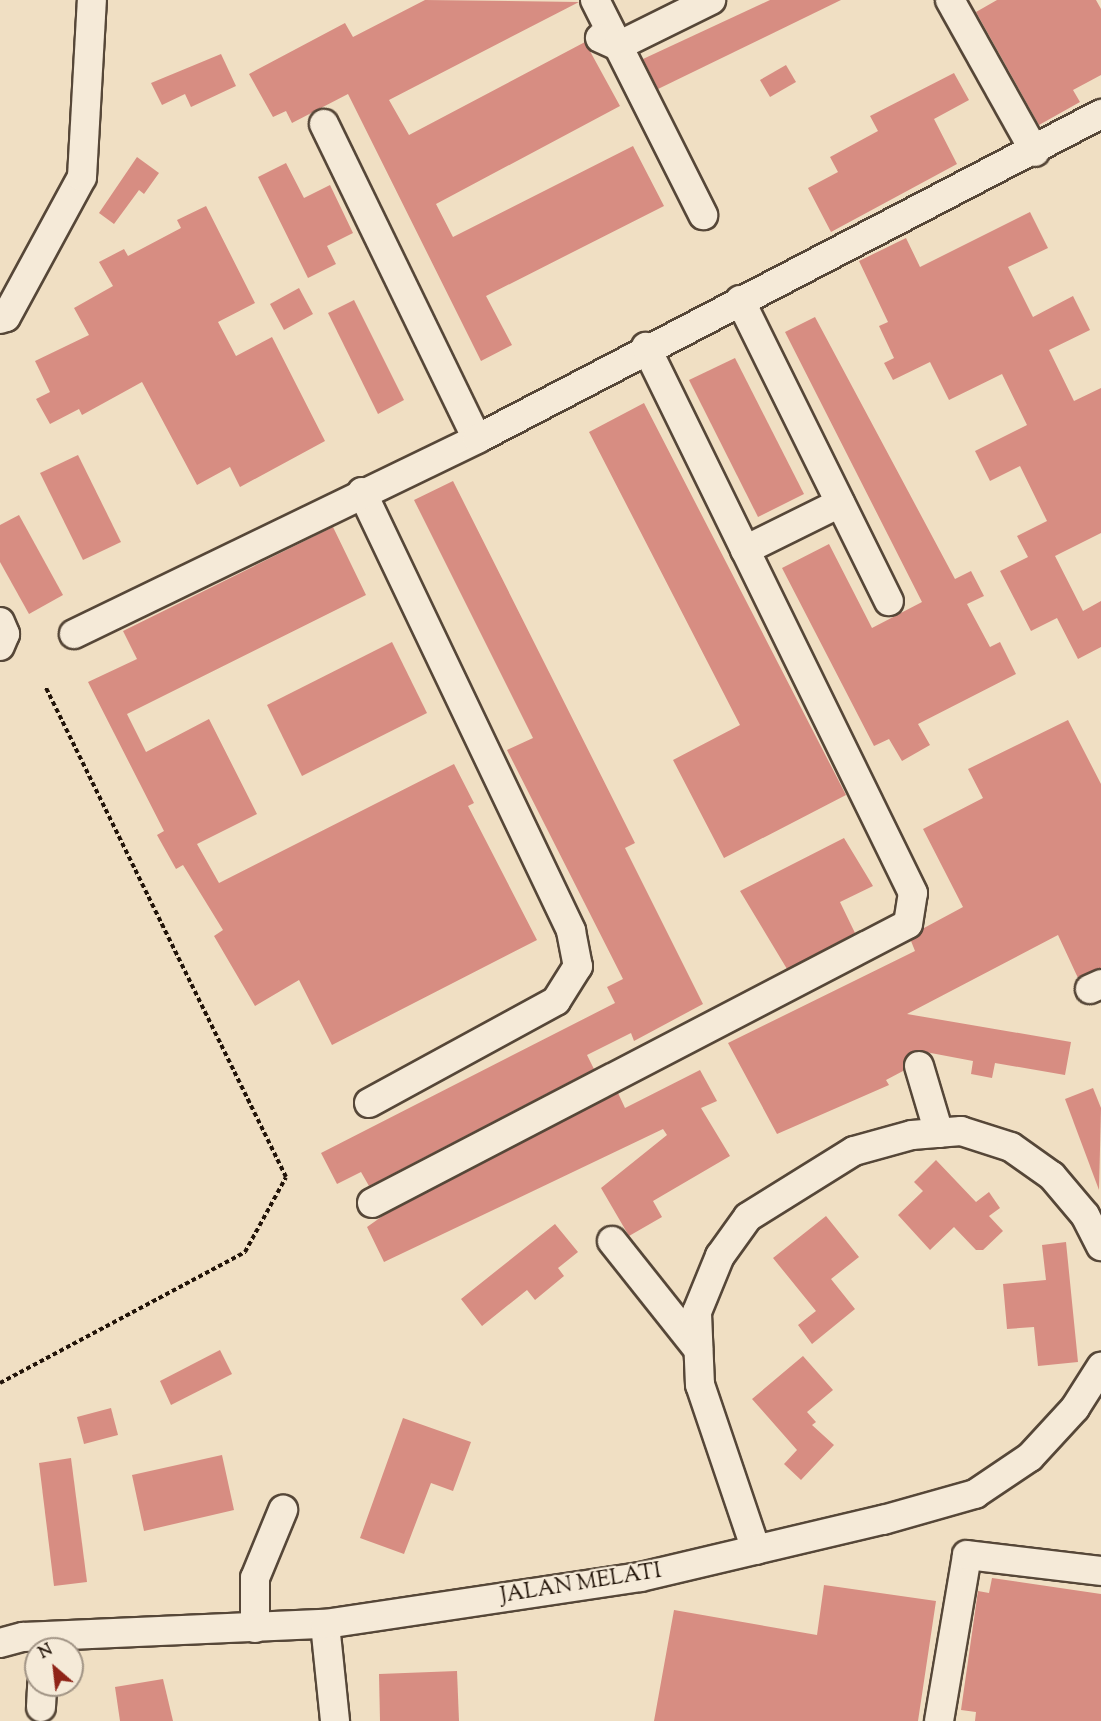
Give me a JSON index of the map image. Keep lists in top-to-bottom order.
{
  "streets": {
    "lane": ["JALAN MELATI"]
  },
  "north": "top left"
}
